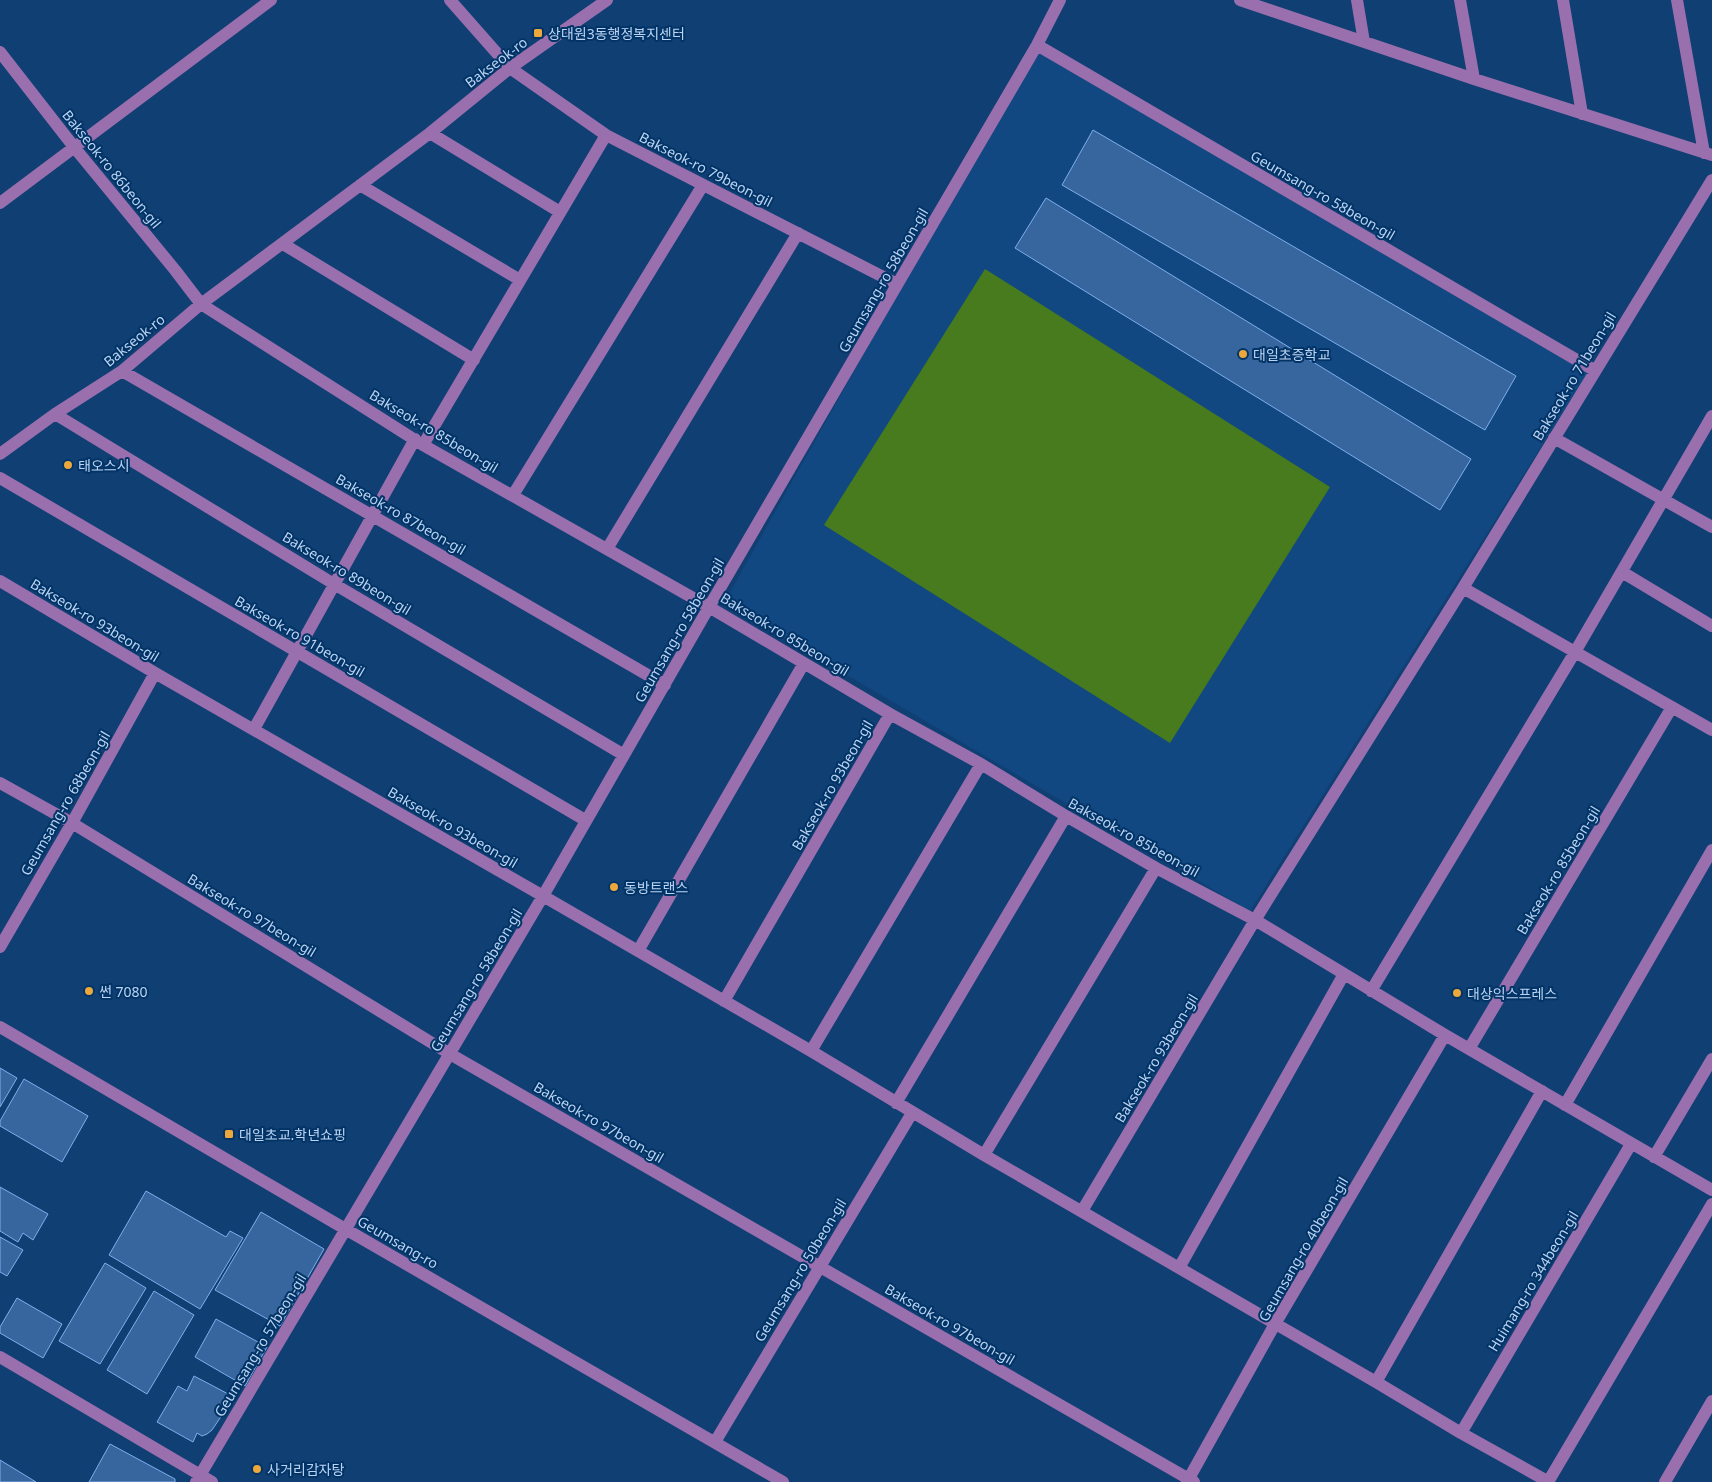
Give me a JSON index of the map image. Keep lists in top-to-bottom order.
{
  "streets": {
    "street": [
      "Bakseok-ro",
      "Bakseok-ro 86beon-gil",
      "Bakseok-ro 79beon-gil",
      "Geumsang-ro 58beon-gil",
      "Bakseok-ro 71beon-gil",
      "Bakseok-ro 85beon-gil",
      "Bakseok-ro 87beon-gil",
      "Bakseok-ro 89beon-gil",
      "Bakseok-ro 93beon-gil",
      "Bakseok-ro 91beon-gil",
      "Geumsang-ro 68beon-gil",
      "Bakseok-ro 97beon-gil",
      "Geumsang-ro",
      "Geumsang-ro 40beon-gil",
      "Geumsang-ro 50beon-gil",
      "Huimang-ro 344beon-gil",
      "Geumsang-ro 57beon-gil"
    ]
  },
  "crossings": [
    ["Bakseok-ro", "Bakseok-ro 86beon-gil"],
    ["Bakseok-ro", "Bakseok-ro 79beon-gil"],
    ["Bakseok-ro", "Bakseok-ro 85beon-gil"],
    ["Bakseok-ro", "Bakseok-ro 87beon-gil"],
    ["Bakseok-ro", "Bakseok-ro 89beon-gil"],
    ["Bakseok-ro 86beon-gil", "Bakseok-ro 85beon-gil"],
    ["Bakseok-ro 79beon-gil", "Geumsang-ro 58beon-gil"],
    ["Geumsang-ro 58beon-gil", "Bakseok-ro 71beon-gil"],
    ["Geumsang-ro 58beon-gil", "Bakseok-ro 85beon-gil"],
    ["Geumsang-ro 58beon-gil", "Bakseok-ro 87beon-gil"],
    ["Geumsang-ro 58beon-gil", "Bakseok-ro 89beon-gil"],
    ["Geumsang-ro 58beon-gil", "Bakseok-ro 93beon-gil"],
    ["Geumsang-ro 58beon-gil", "Bakseok-ro 91beon-gil"],
    ["Geumsang-ro 58beon-gil", "Bakseok-ro 97beon-gil"],
    ["Geumsang-ro 58beon-gil", "Geumsang-ro"],
    ["Geumsang-ro 58beon-gil", "Geumsang-ro 57beon-gil"],
    ["Bakseok-ro 85beon-gil", "Bakseok-ro 93beon-gil"],
    ["Bakseok-ro 85beon-gil", "Geumsang-ro 40beon-gil"],
    ["Bakseok-ro 85beon-gil", "Huimang-ro 344beon-gil"],
    ["Bakseok-ro 93beon-gil", "Geumsang-ro 68beon-gil"],
    ["Bakseok-ro 93beon-gil", "Geumsang-ro 40beon-gil"],
    ["Bakseok-ro 93beon-gil", "Geumsang-ro 50beon-gil"],
    ["Geumsang-ro 68beon-gil", "Bakseok-ro 97beon-gil"],
    ["Bakseok-ro 97beon-gil", "Geumsang-ro 40beon-gil"],
    ["Bakseok-ro 97beon-gil", "Geumsang-ro 50beon-gil"],
    ["Geumsang-ro", "Geumsang-ro 50beon-gil"],
    ["Geumsang-ro", "Geumsang-ro 57beon-gil"]
  ],
  "places": {
    "transit": ["상대원3동행정복지센터", "대일초교.학년쇼핑"],
    "other": [
      "대일초증학교",
      "태오스시",
      "동방트랜스",
      "썬 7080",
      "대상익스프레스",
      "사거리감자탕"
    ]
  }
}
